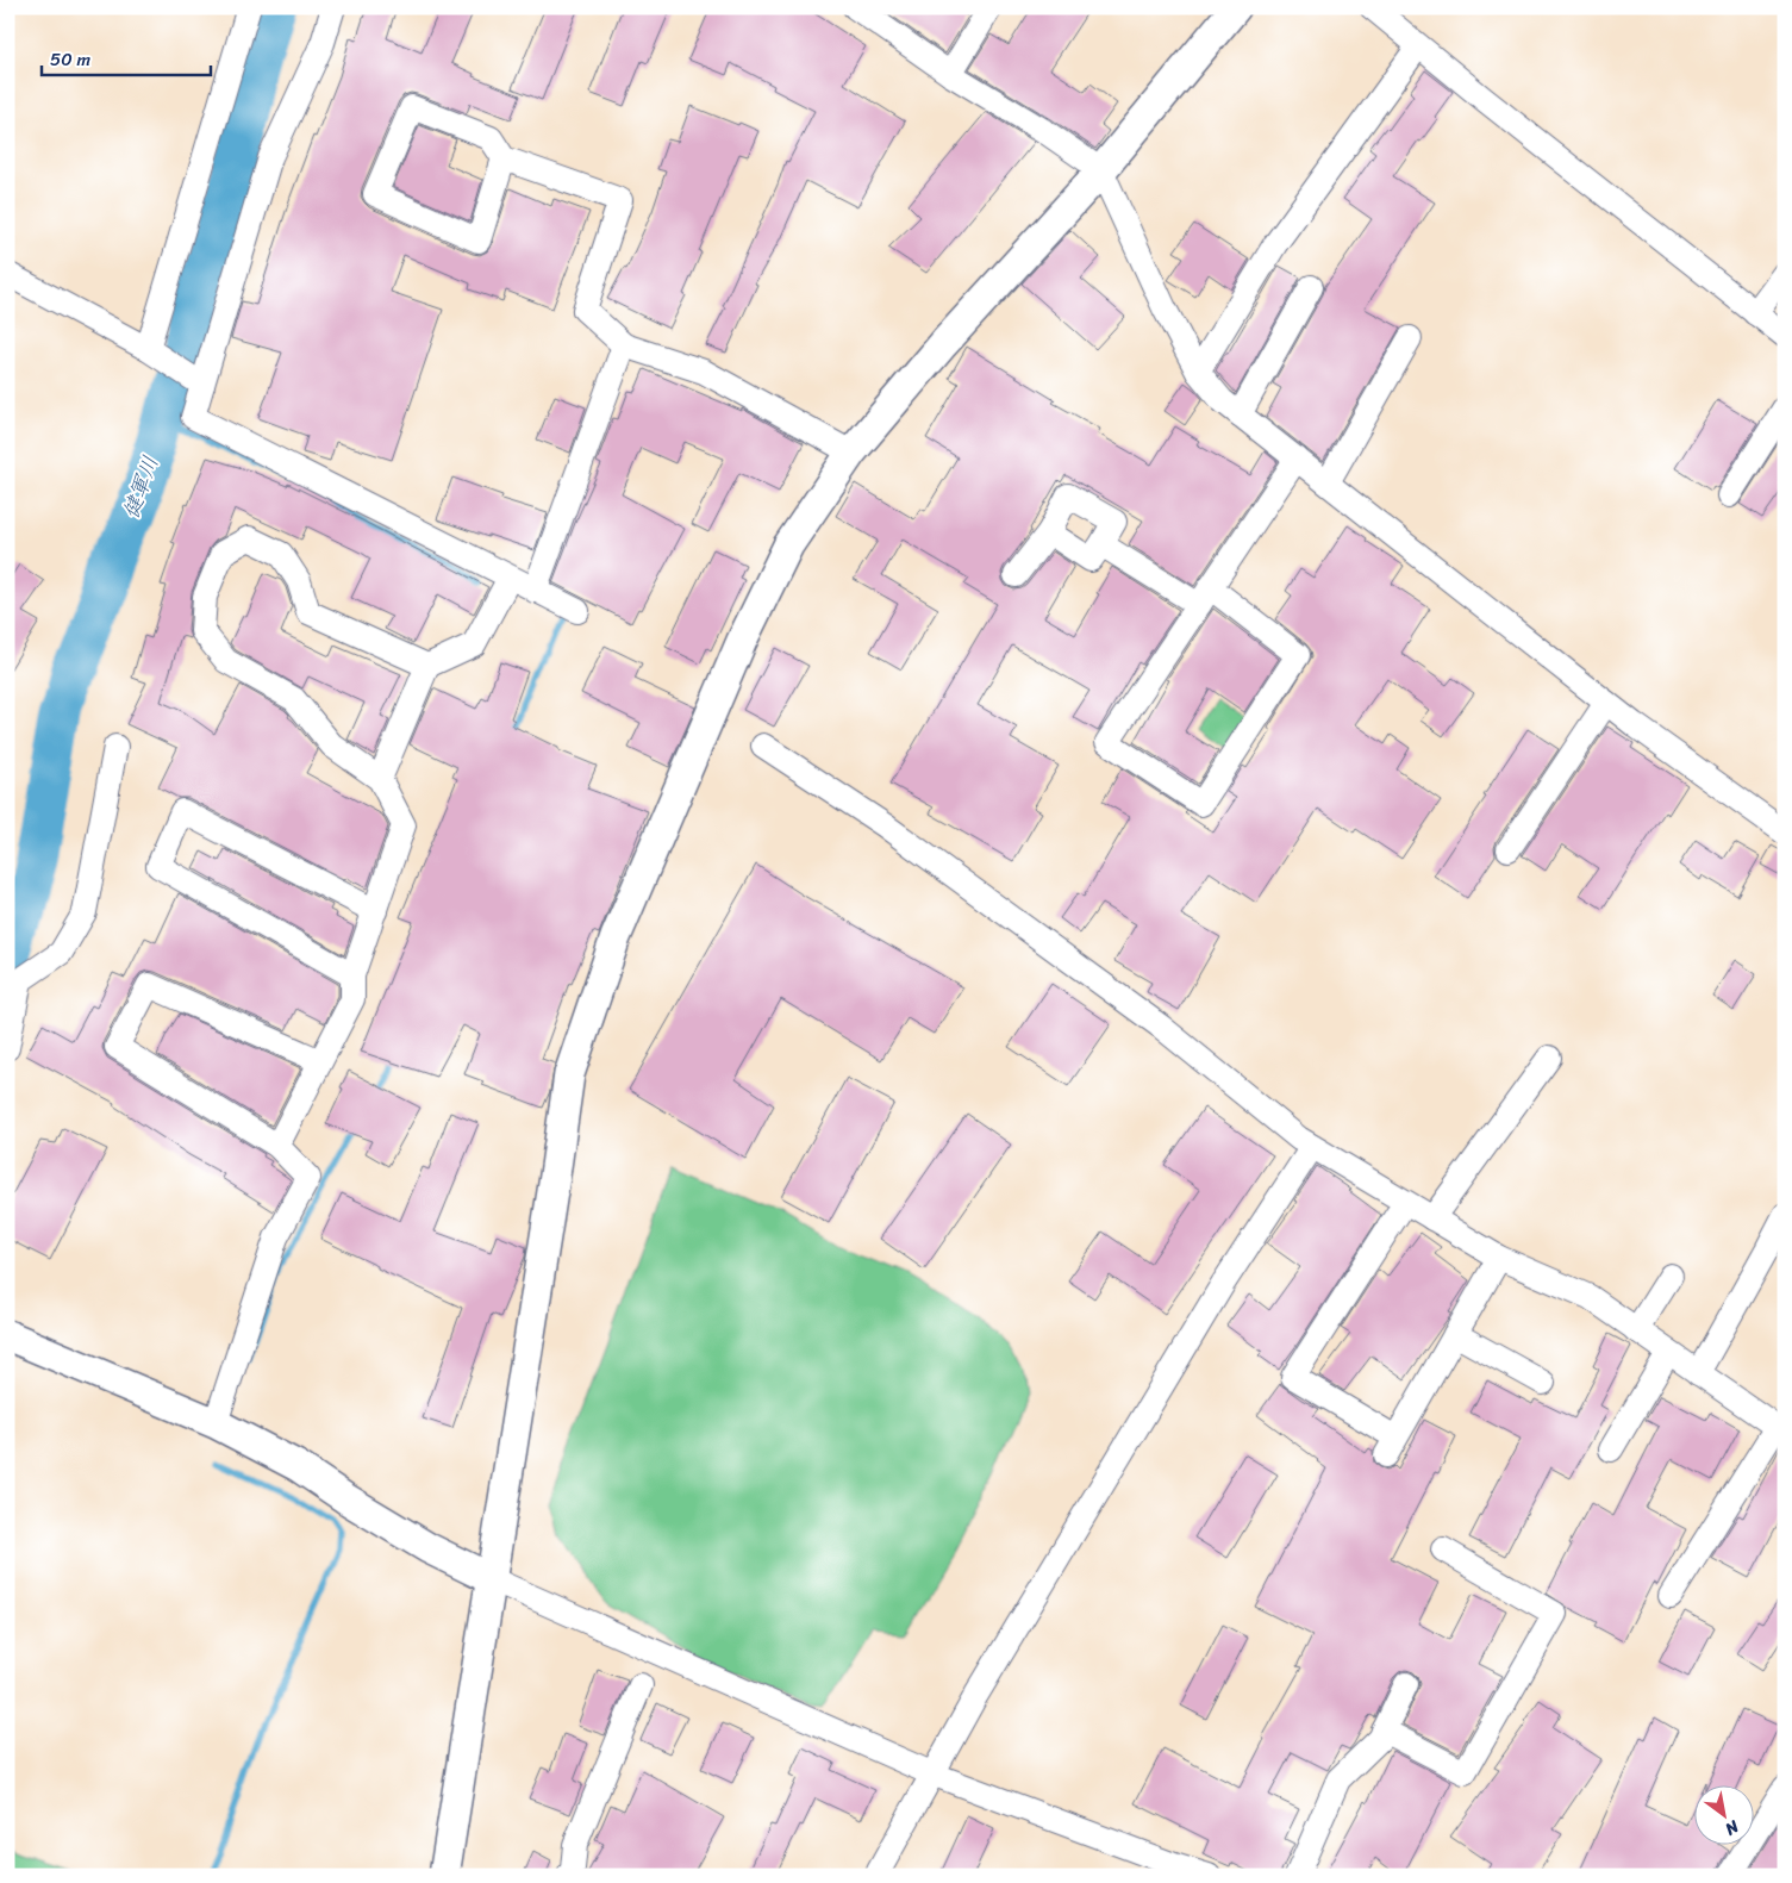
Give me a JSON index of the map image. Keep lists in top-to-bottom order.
{
  "water": ["健軍川"],
  "scale_bar": "50 m",
  "north": "bottom right"
}
